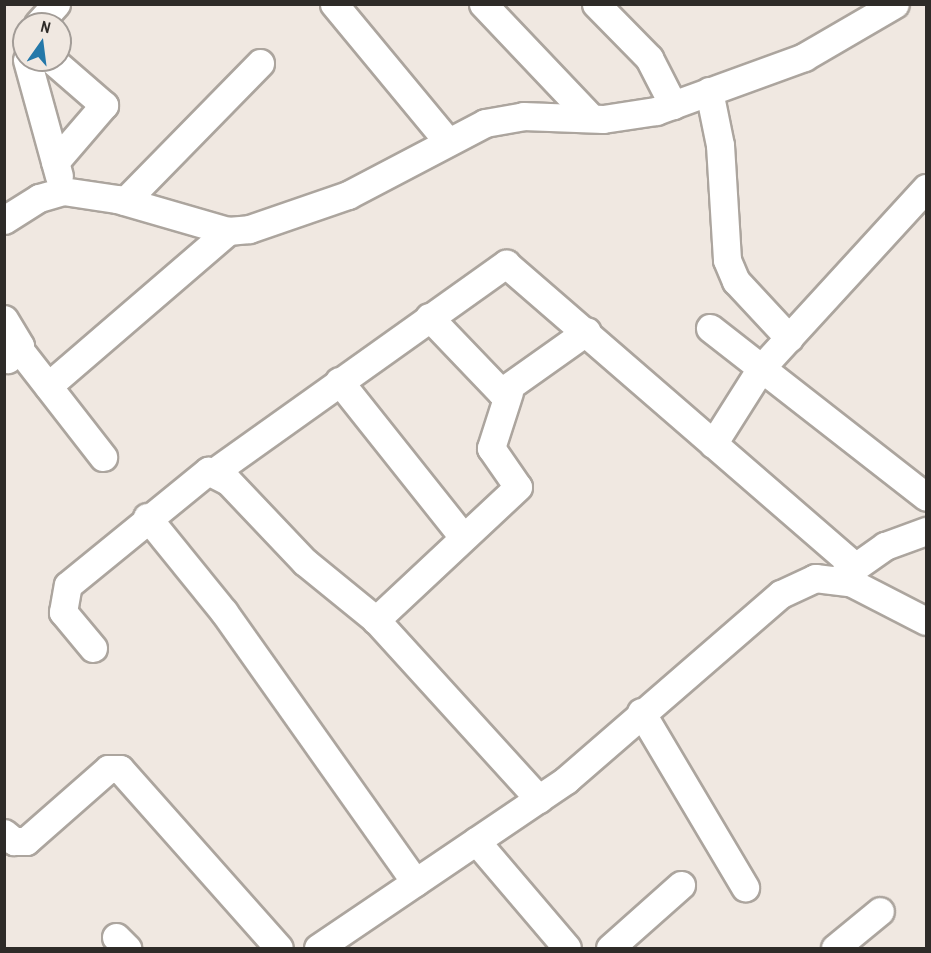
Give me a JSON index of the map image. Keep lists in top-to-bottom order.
{
  "north": "top"
}
